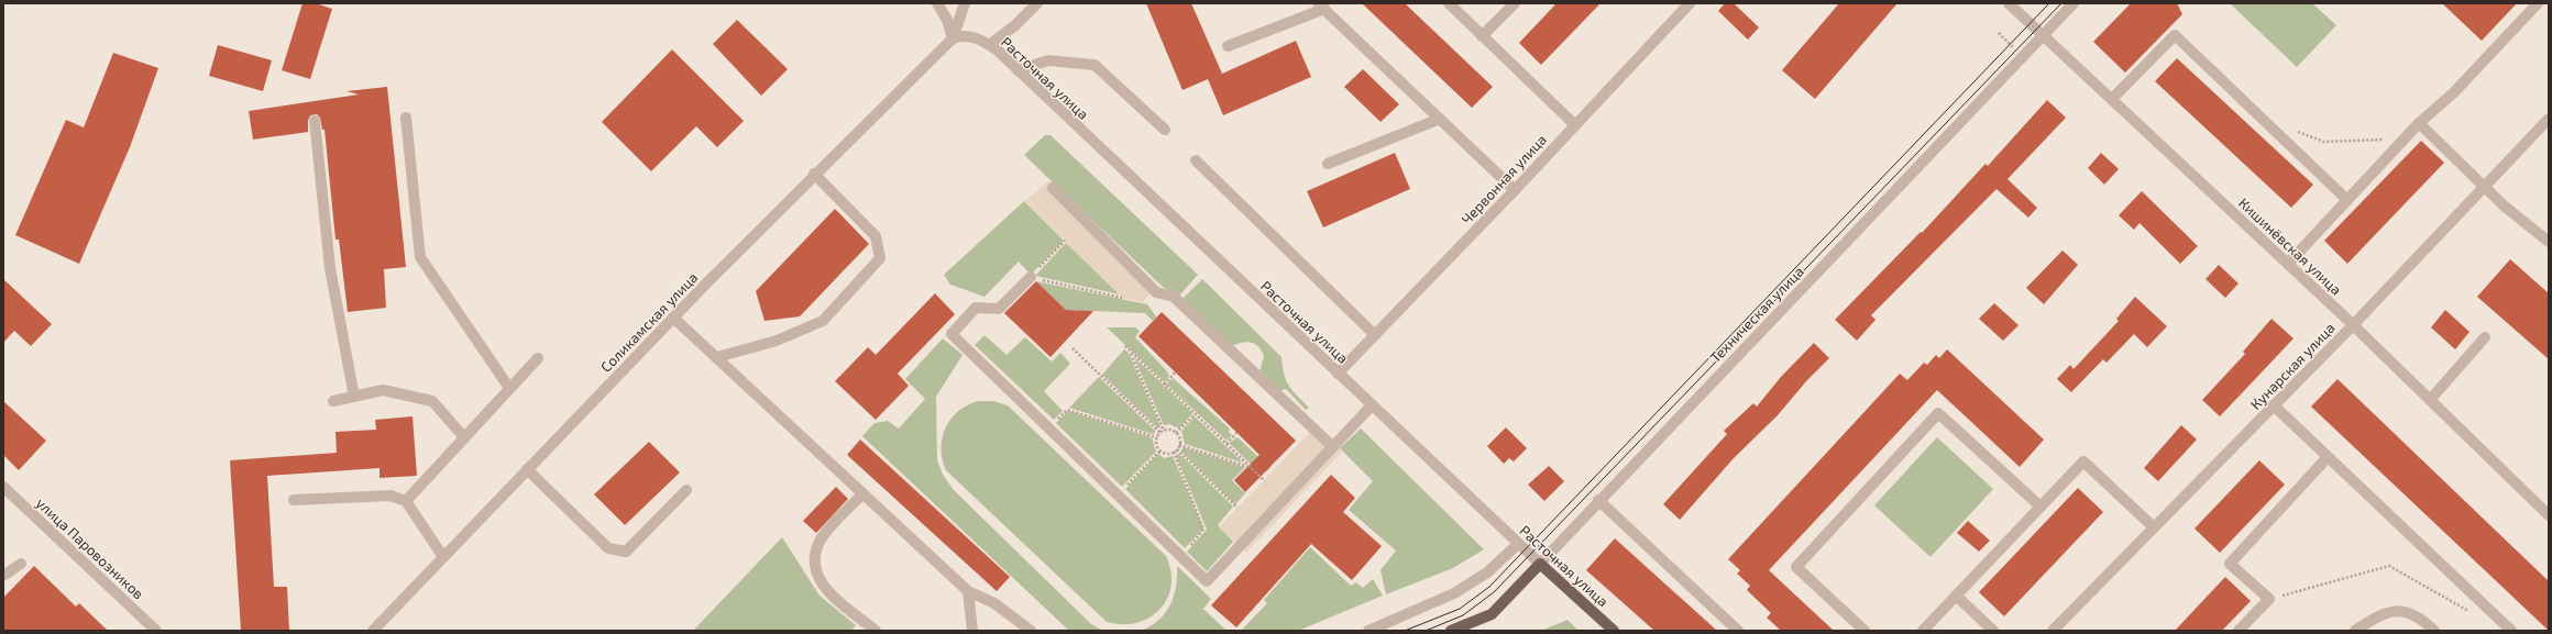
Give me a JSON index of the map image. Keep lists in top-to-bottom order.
{
  "streets": {
    "main road": ["Расточная улица", "Техническая улица"],
    "street": [
      "Червонная улица",
      "Кишинёвская улица",
      "Соликамская улица",
      "Кунарская улица",
      "улица Паровозников"
    ]
  },
  "crossings": [
    ["Расточная улица", "Червонная улица"],
    ["Расточная улица", "Техническая улица"],
    ["Расточная улица", "Соликамская улица"],
    ["Кишинёвская улица", "Техническая улица"],
    ["Кишинёвская улица", "Кунарская улица"]
  ]
}
